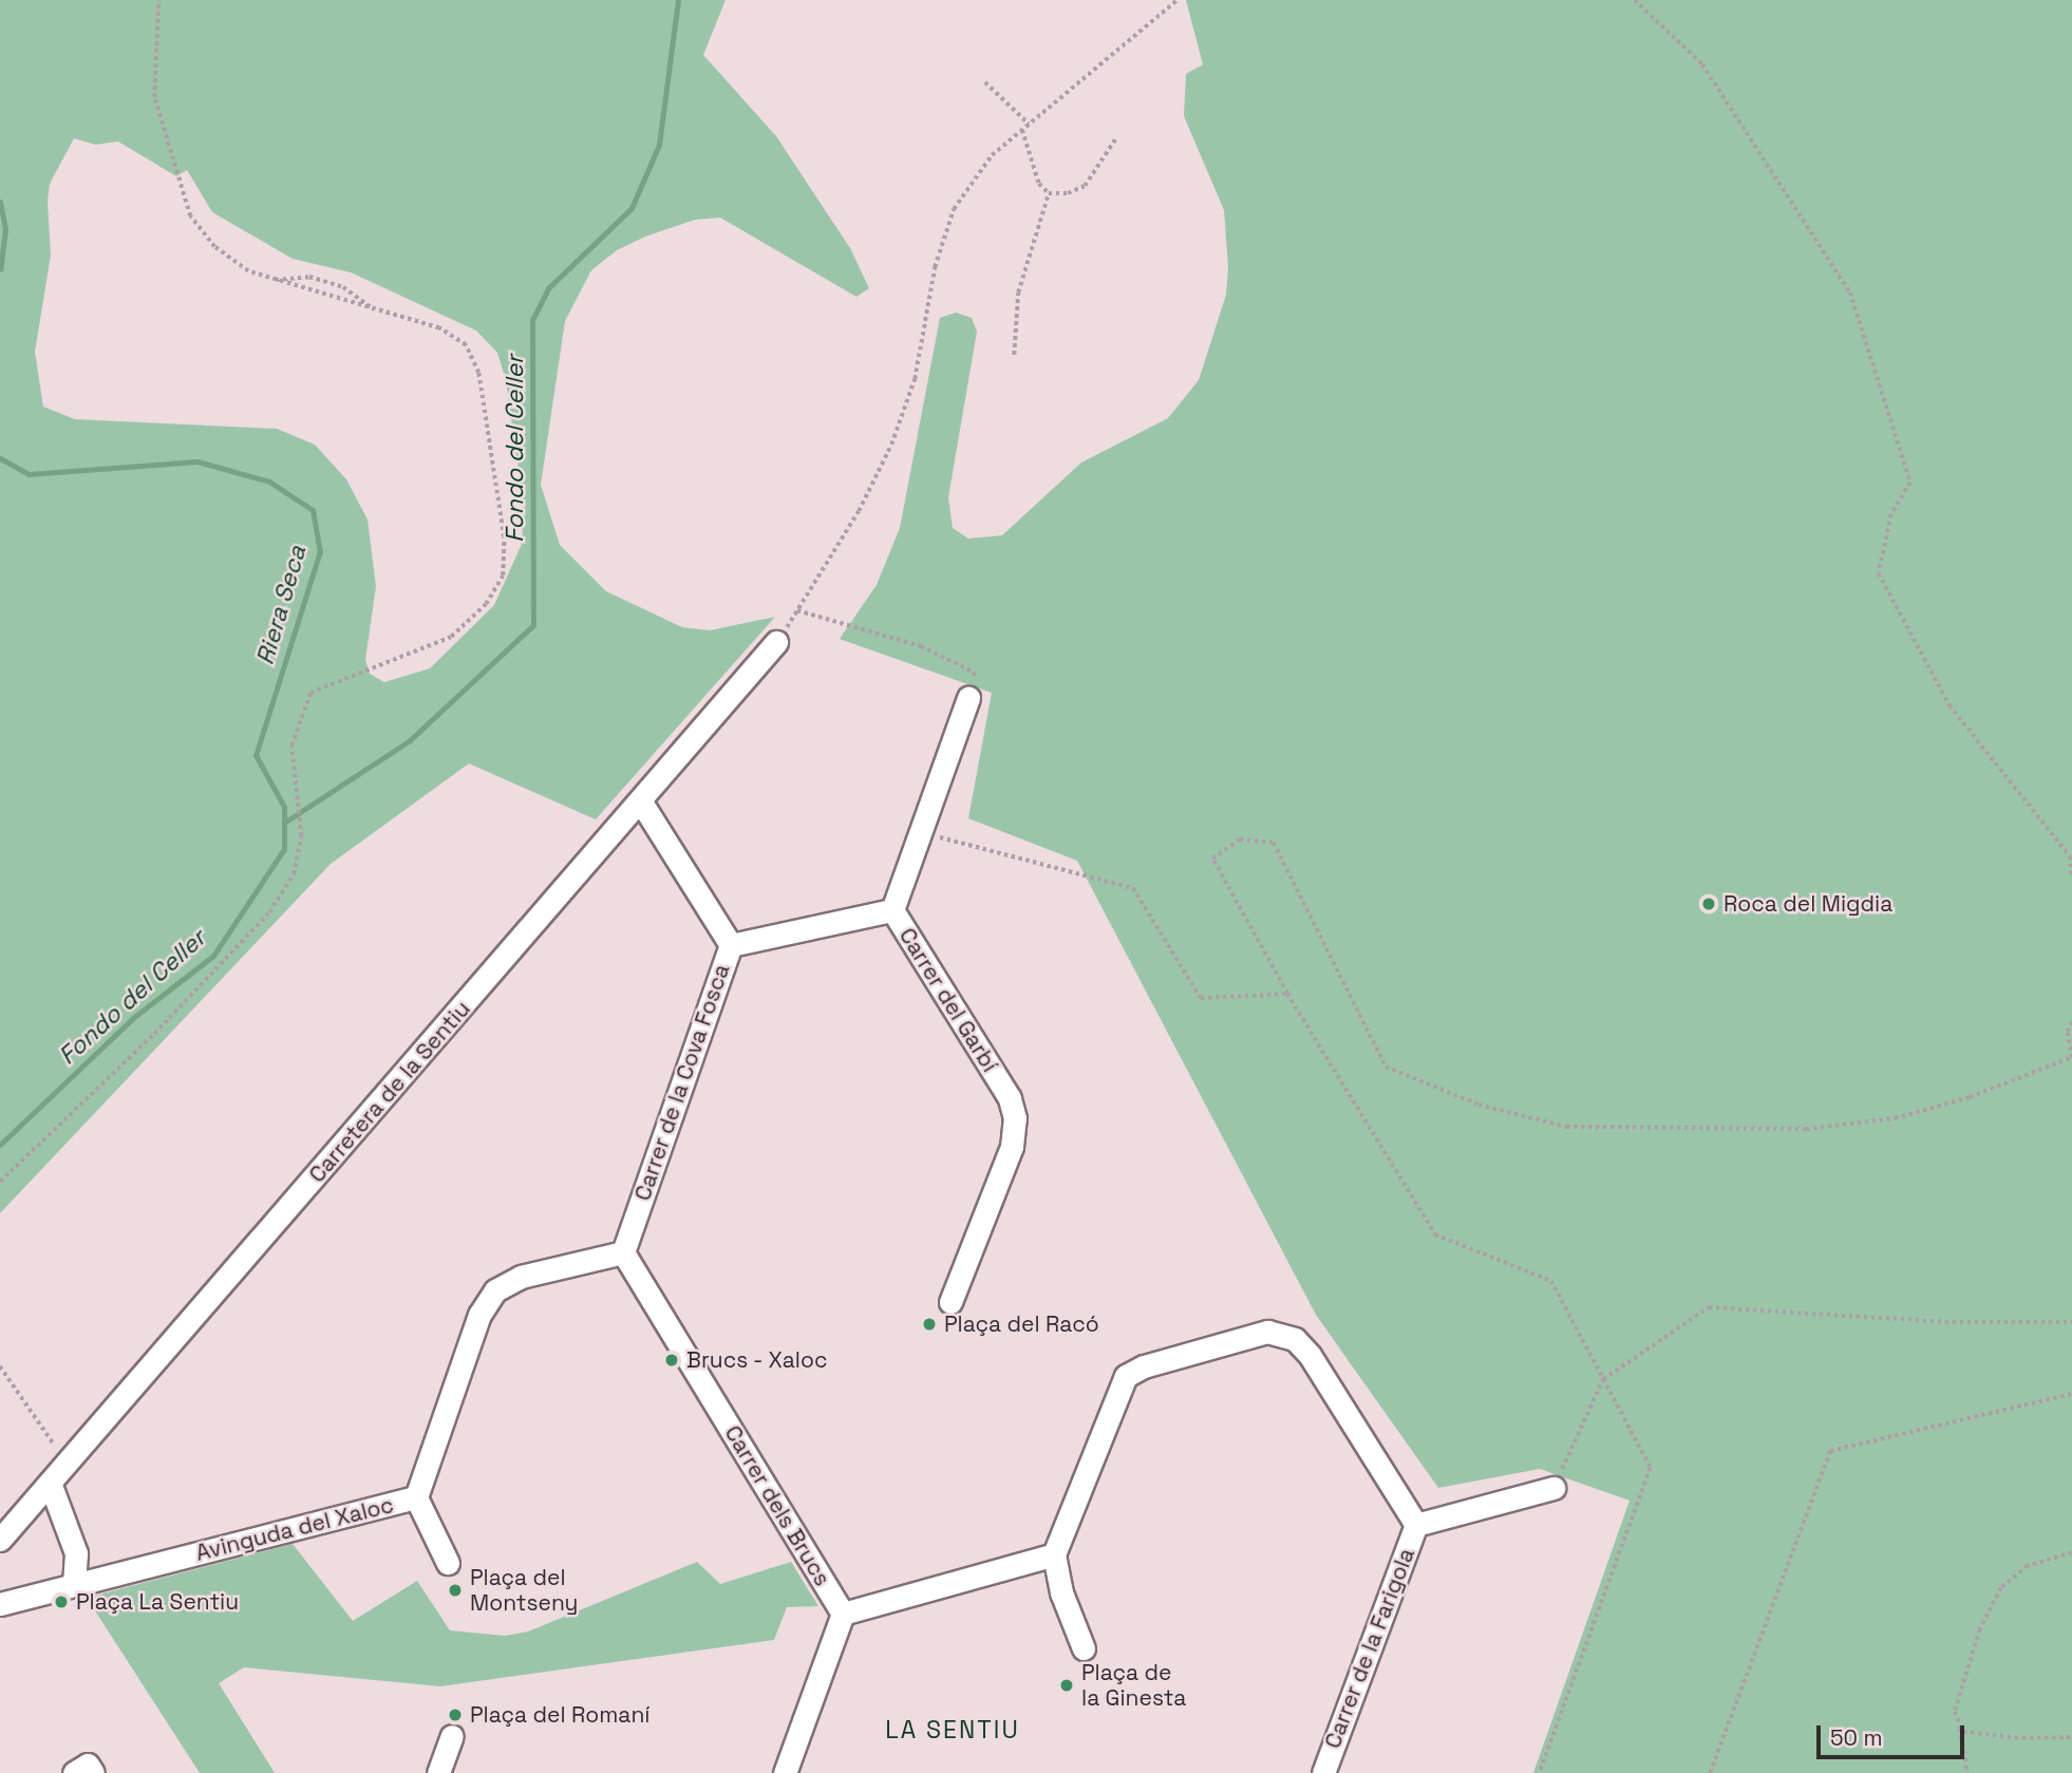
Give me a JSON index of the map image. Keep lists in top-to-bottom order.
{
  "streets": {
    "street": [
      "Carrer del Garbí",
      "Carrer de la Cova Fosca",
      "Carretera de la Sentiu",
      "Carrer dels Brucs",
      "Avinguda del Xaloc",
      "Carrer de la Farigola"
    ]
  },
  "crossings": [
    ["Carrer de la Cova Fosca", "Carretera de la Sentiu"],
    ["Carrer de la Cova Fosca", "Carrer dels Brucs"],
    ["Carrer de la Cova Fosca", "Avinguda del Xaloc"],
    ["Carrer dels Brucs", "Avinguda del Xaloc"]
  ],
  "districts": ["LA SENTIU"],
  "water": ["Fondo del Celler", "Riera Seca"],
  "places": [
    "Roca del Migdia",
    "Plaça del Racó",
    "Brucs - Xaloc",
    "Plaça del Montseny",
    "Plaça La Sentiu",
    "Plaça de la Ginesta",
    "Plaça del Romaní"
  ],
  "scale_bar": "50 m"
}
